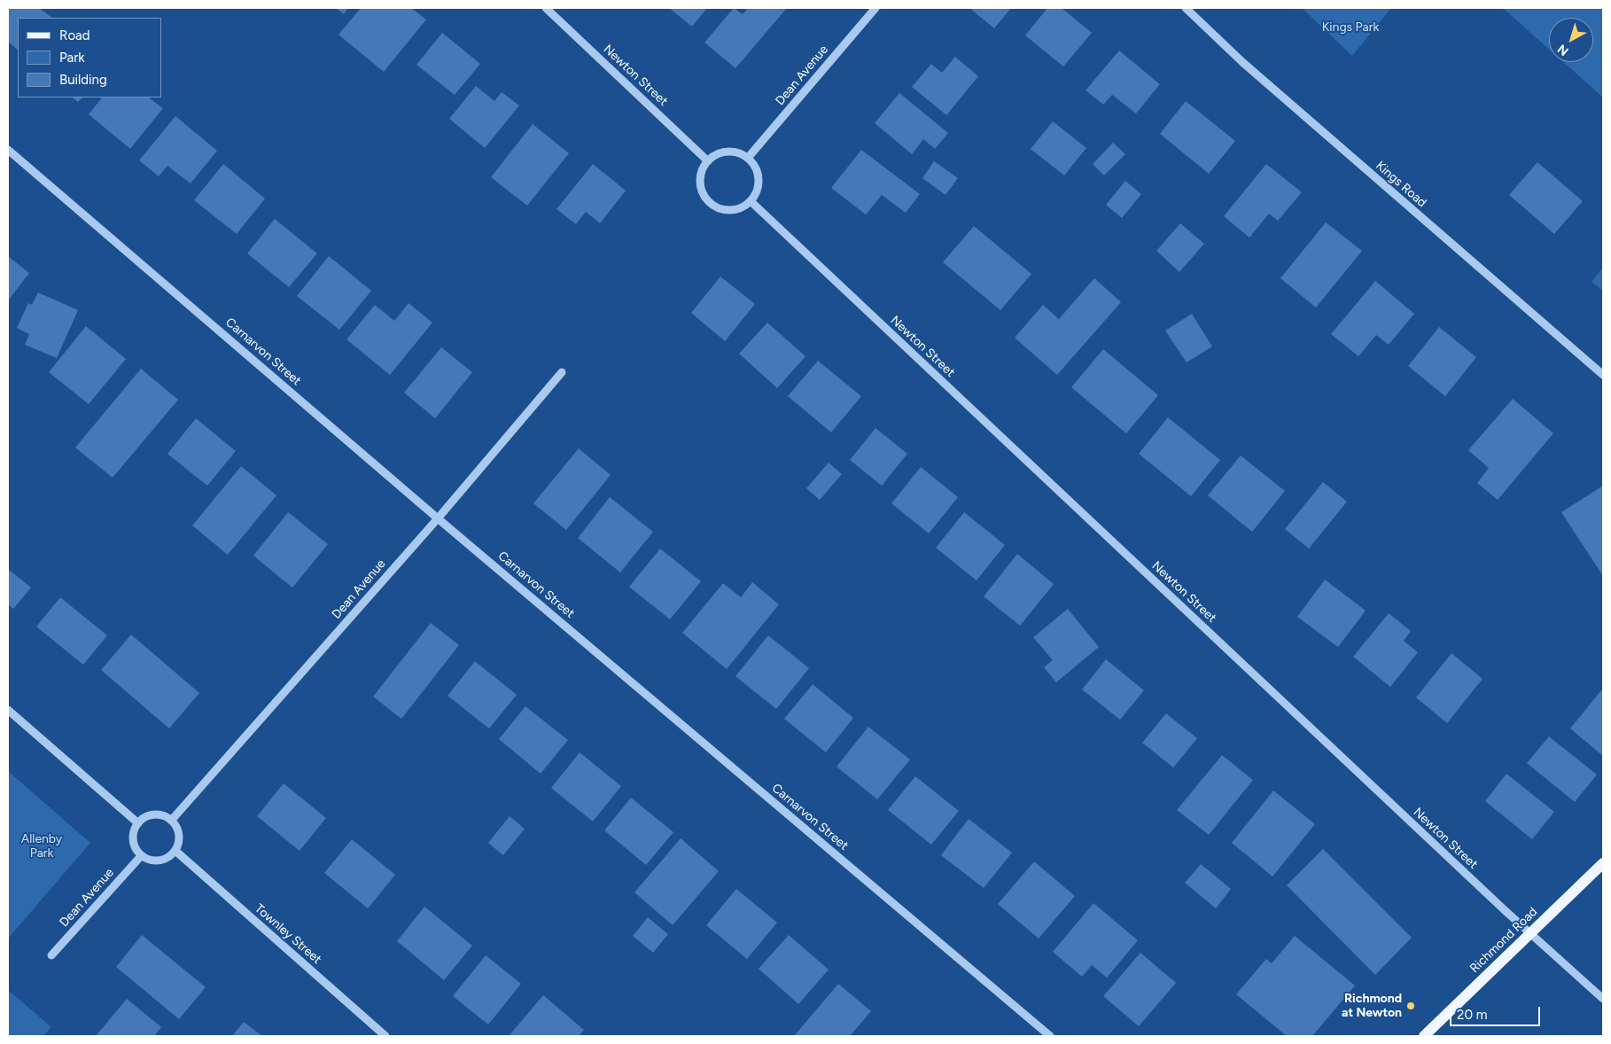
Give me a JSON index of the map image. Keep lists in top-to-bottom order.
{
  "streets": {
    "main road": ["Richmond Road"],
    "street": [
      "Newton Street",
      "Dean Avenue",
      "Kings Road",
      "Carnarvon Street",
      "Townley Street"
    ]
  },
  "crossings": [
    ["Newton Street", "Dean Avenue"],
    ["Newton Street", "Richmond Road"],
    ["Dean Avenue", "Carnarvon Street"],
    ["Dean Avenue", "Townley Street"]
  ],
  "parks": ["Kings Park", "Allenby Park"],
  "places": ["Richmond at Newton"],
  "legend": ["Road", "Park", "Building"],
  "scale_bar": "20 m",
  "north": "bottom left"
}
